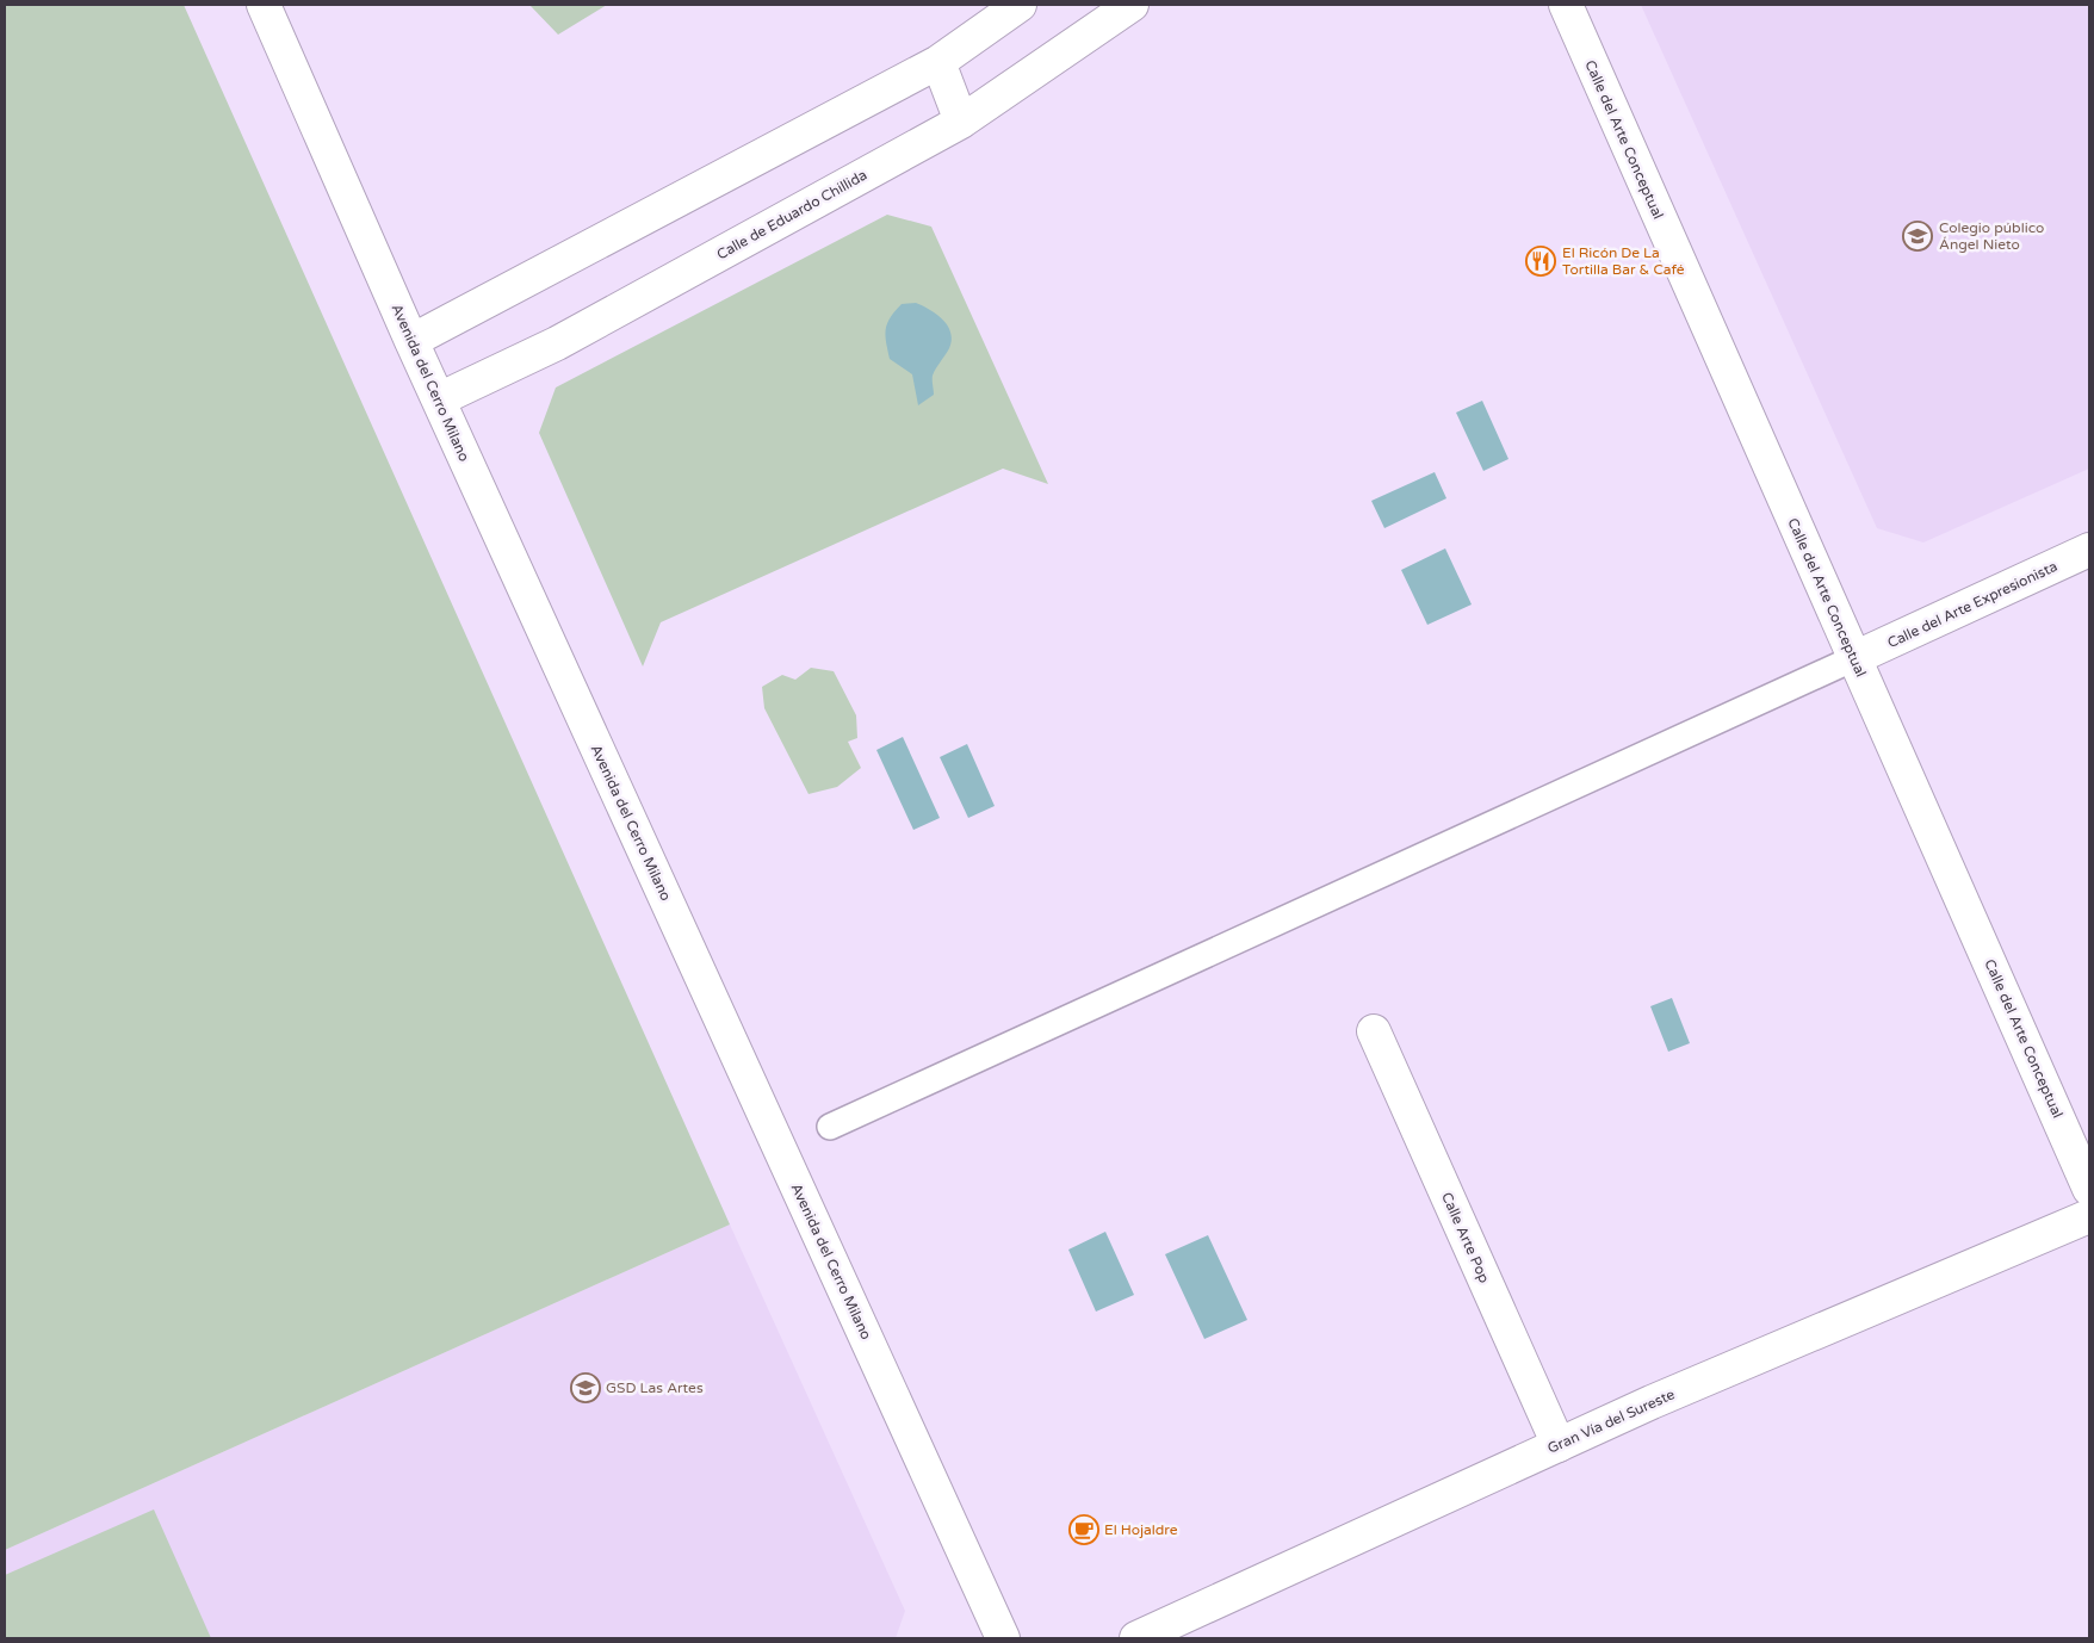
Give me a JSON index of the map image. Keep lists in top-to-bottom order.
{
  "streets": {
    "street": [
      "Calle del Arte Conceptual",
      "Calle de Eduardo Chillida",
      "Avenida del Cerro Milano",
      "Calle del Arte Expresionista",
      "Calle Arte Pop",
      "Gran Vía del Sureste"
    ]
  },
  "crossings": [
    ["Calle del Arte Conceptual", "Calle del Arte Expresionista"],
    ["Calle de Eduardo Chillida", "Avenida del Cerro Milano"],
    ["Calle Arte Pop", "Gran Vía del Sureste"]
  ],
  "places": {
    "school or university": ["Colegio público Ángel Nieto", "GSD Las Artes"],
    "restaurant": ["El Ricón De La Tortilla Bar & Café"],
    "cafe": ["El Hojaldre"]
  }
}
